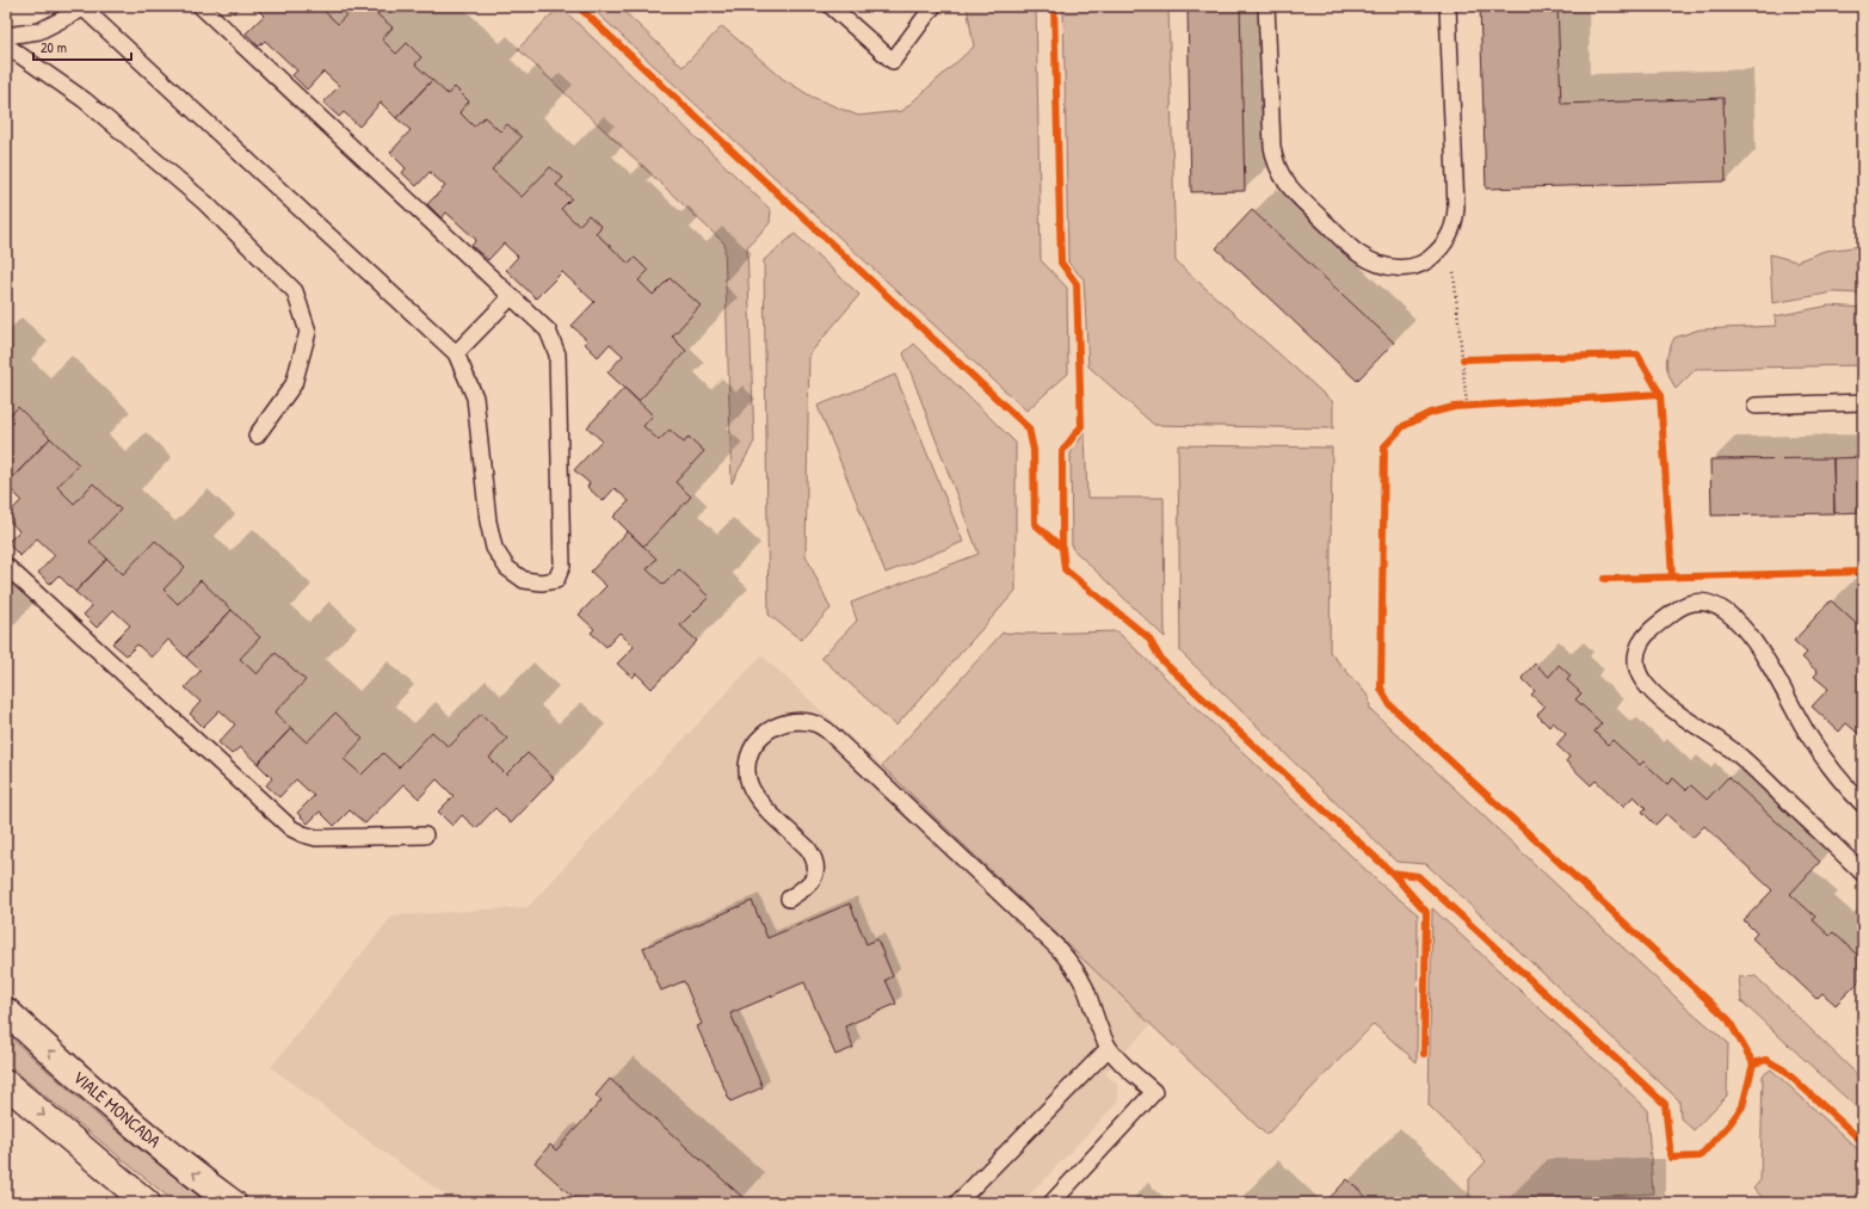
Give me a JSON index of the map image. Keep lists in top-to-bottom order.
{
  "streets": {
    "main road": ["VIALE MONCADA"]
  },
  "scale_bar": "20 m"
}
